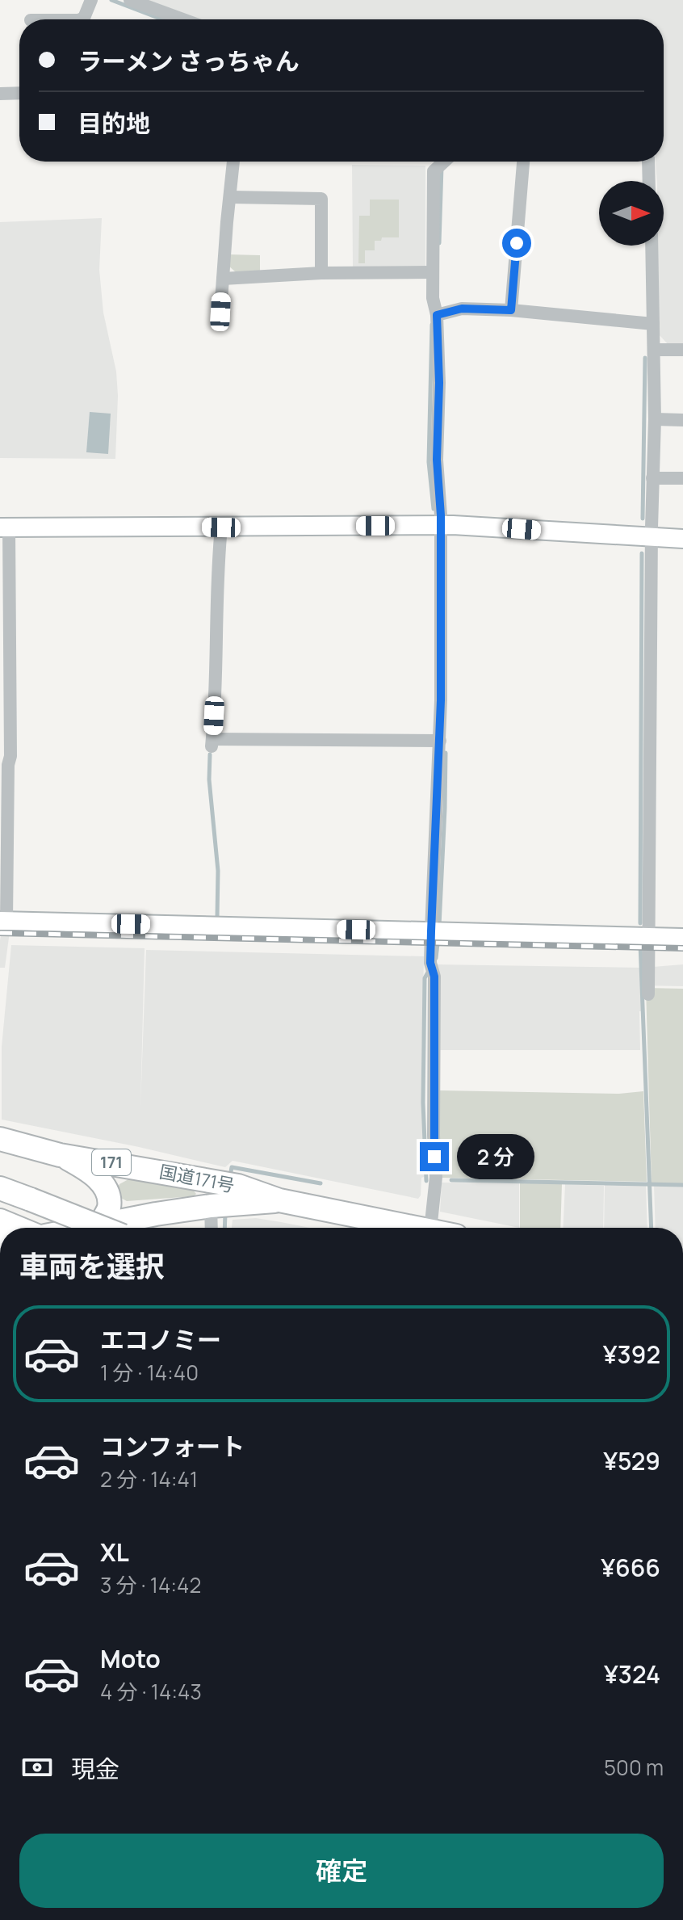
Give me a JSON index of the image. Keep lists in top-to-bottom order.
{
  "streets": {
    "highway": ["171", "国道171号"]
  },
  "north": "right",
  "page": {
    "banner": ["ラーメン さっちゃん", "目的地"],
    "bubble": "2 分",
    "heading": "車両を選択",
    "list": [
      {
        "name": "エコノミー",
        "note": "1 分 · 14:40",
        "value": "¥392"
      },
      {
        "name": "コンフォート",
        "note": "2 分 · 14:41",
        "value": "¥529"
      },
      {
        "name": "XL",
        "note": "3 分 · 14:42",
        "value": "¥666"
      },
      {
        "name": "Moto",
        "note": "4 分 · 14:43",
        "value": "¥324"
      }
    ],
    "pay": ["現金", "500 m"],
    "buttons": "確定"
  }
}
